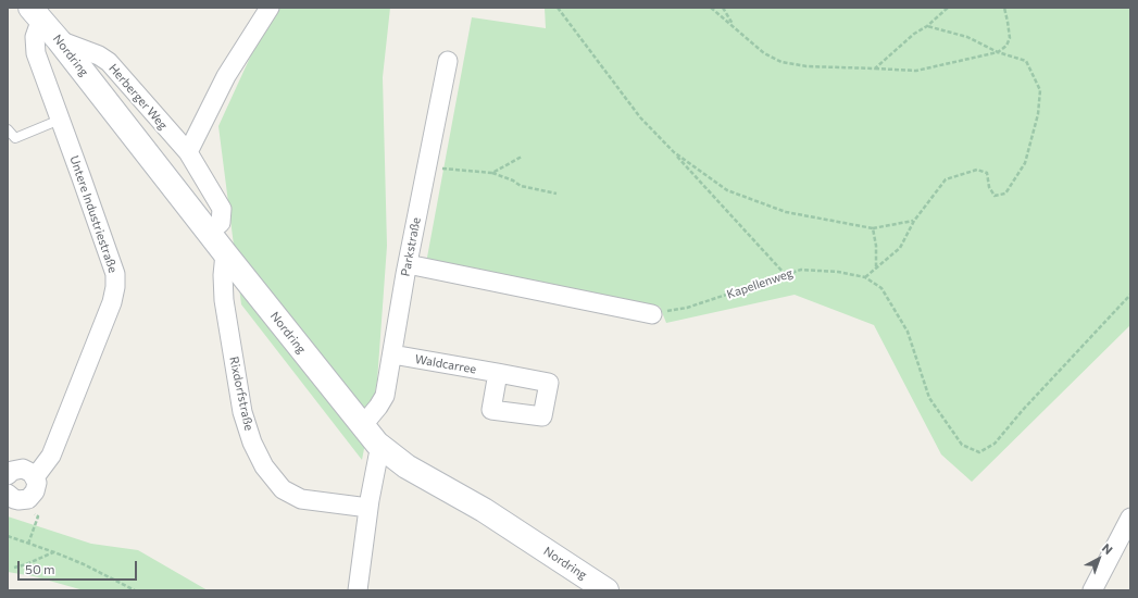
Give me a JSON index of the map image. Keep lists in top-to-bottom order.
{
  "streets": {
    "street": [
      "Nordring",
      "Herberger Weg",
      "Untere Industriestraße",
      "Parkstraße",
      "Waldcarree",
      "Rixdorfstraße"
    ],
    "path": ["Kapellenweg"]
  },
  "crossings": [
    ["Nordring", "Herberger Weg"],
    ["Nordring", "Untere Industriestraße"],
    ["Nordring", "Parkstraße"],
    ["Nordring", "Rixdorfstraße"],
    ["Parkstraße", "Waldcarree"]
  ],
  "scale_bar": "50 m",
  "north": "top right"
}
